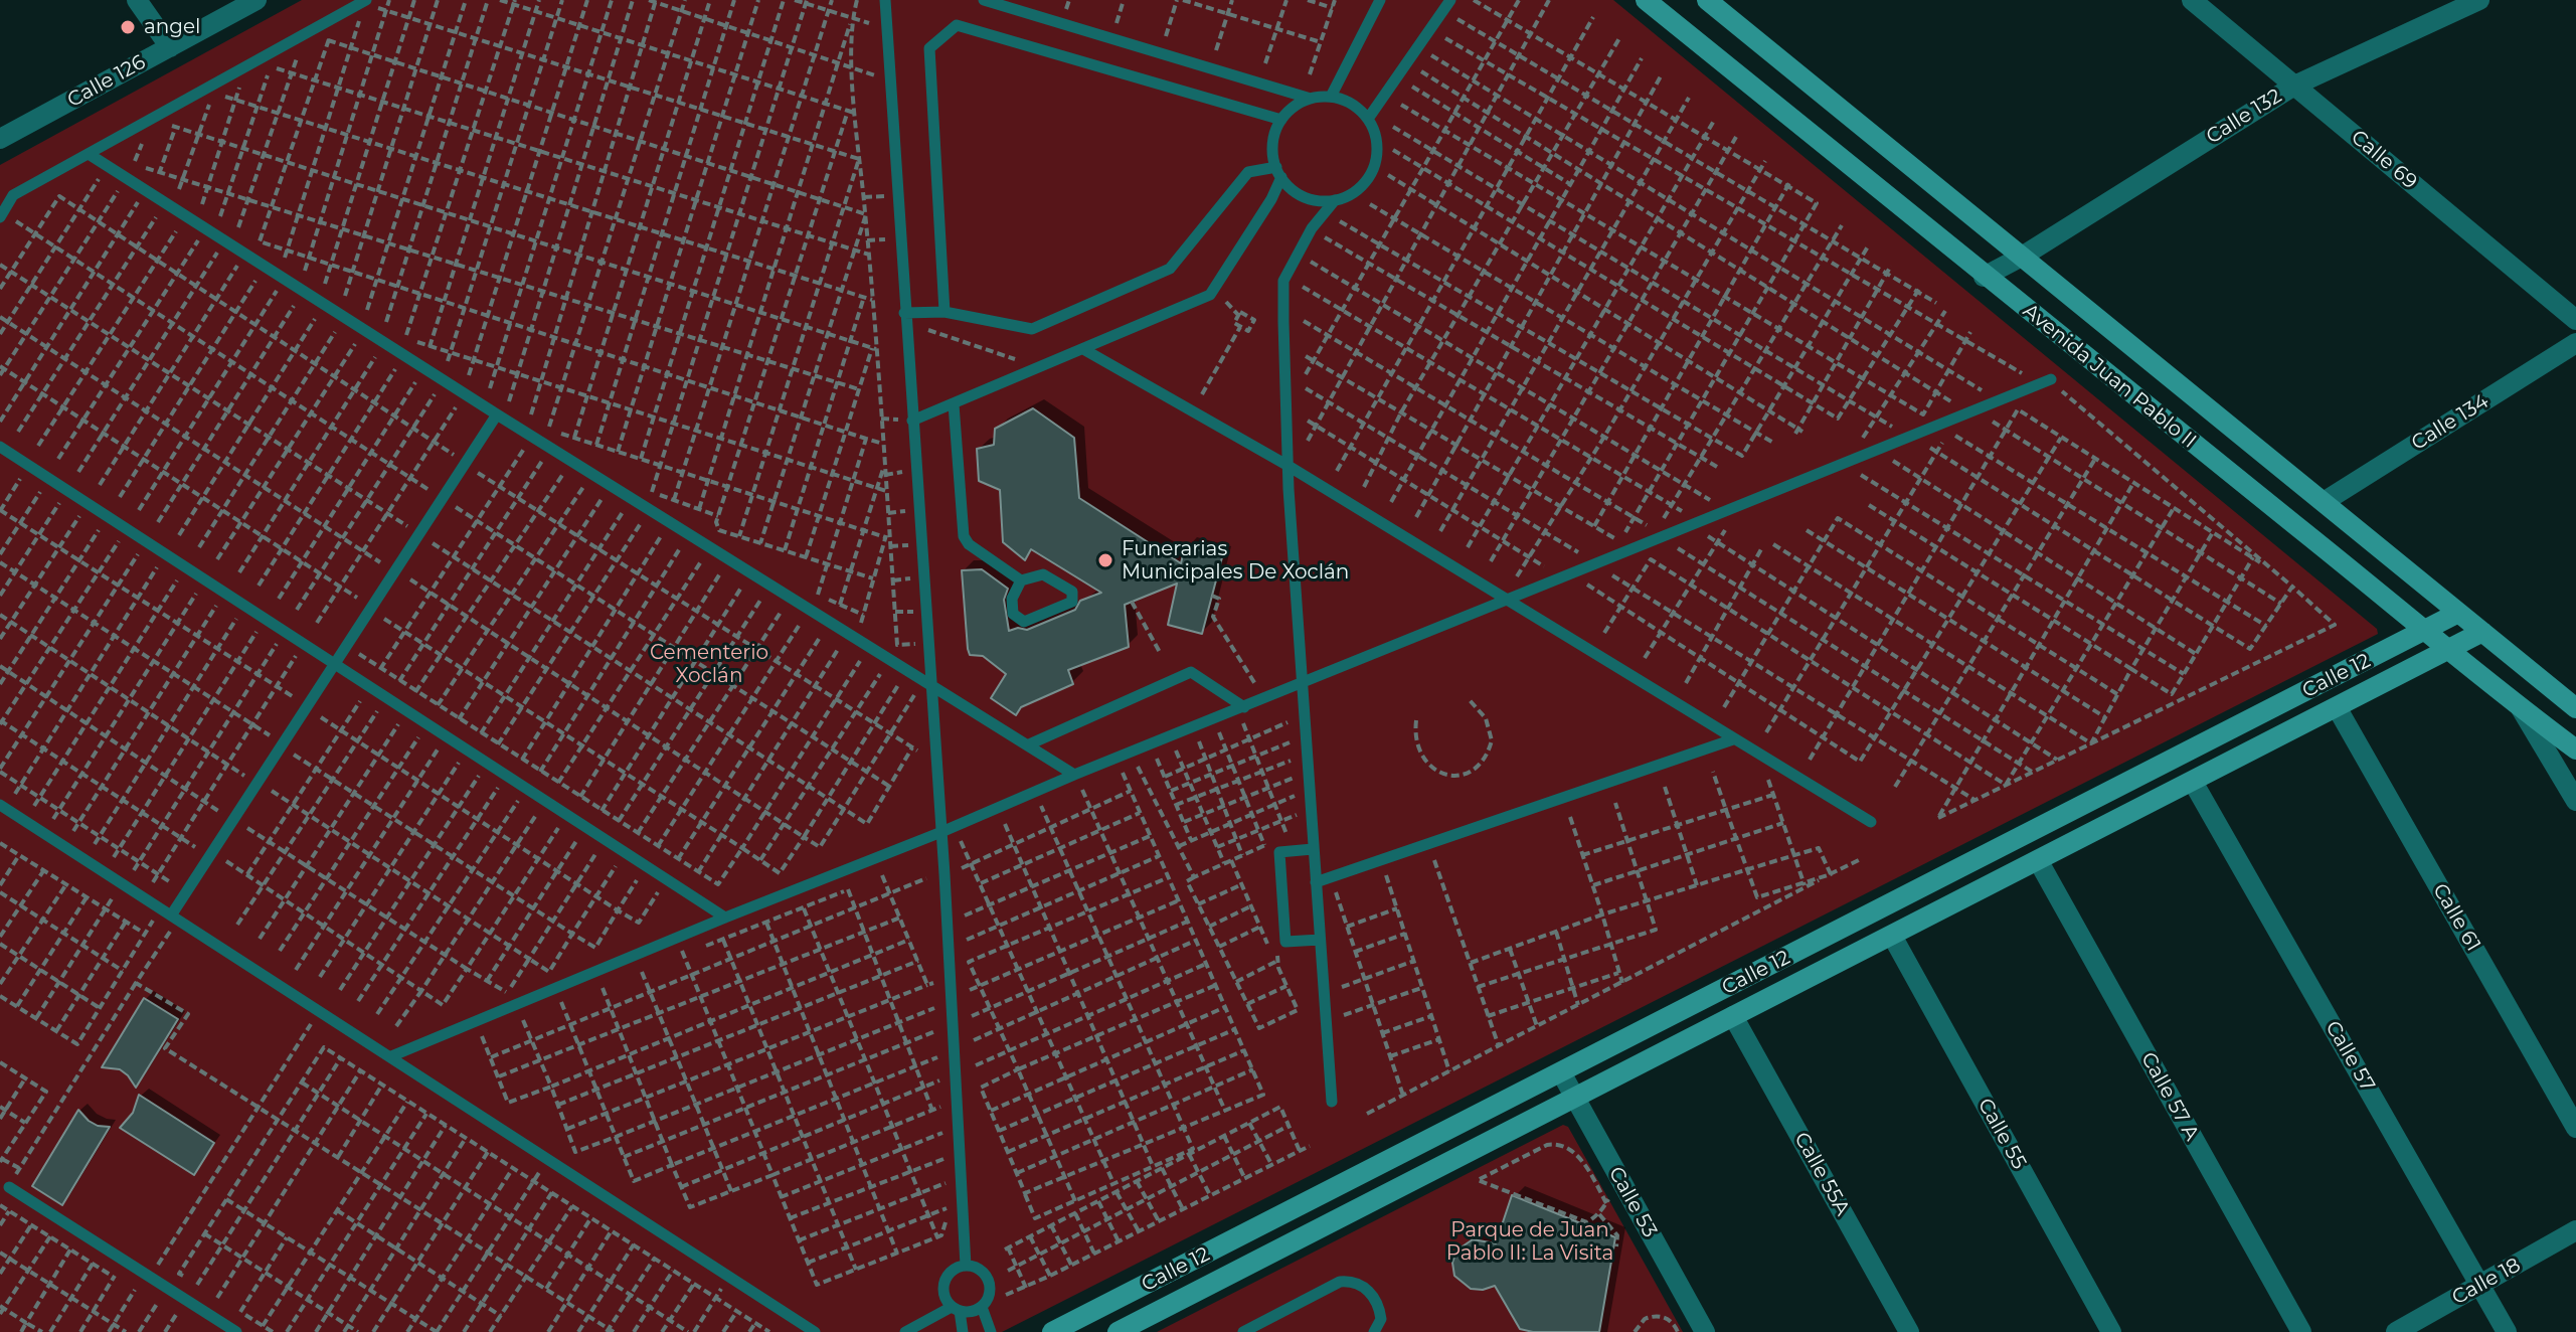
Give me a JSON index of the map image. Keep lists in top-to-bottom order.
{
  "streets": {
    "street": [
      "Calle 126",
      "Calle 132",
      "Calle 69",
      "Avenida Juan Pablo II",
      "Calle 134",
      "Calle 12",
      "Calle 61",
      "Calle 57",
      "Calle 57 A",
      "Calle 55",
      "Calle 55A",
      "Calle 53",
      "Calle 18"
    ]
  },
  "crossings": [
    ["Calle 132", "Calle 69"],
    ["Calle 132", "Avenida Juan Pablo II"],
    ["Avenida Juan Pablo II", "Calle 134"],
    ["Avenida Juan Pablo II", "Calle 12"],
    ["Calle 12", "Calle 61"],
    ["Calle 12", "Calle 57"],
    ["Calle 12", "Calle 57 A"],
    ["Calle 12", "Calle 55"],
    ["Calle 12", "Calle 55A"],
    ["Calle 12", "Calle 53"],
    ["Calle 57", "Calle 18"]
  ],
  "parks": ["Cementerio Xoclán", "Parque de Juan Pablo II: La Visita"],
  "places": ["angel", "Funerarias Municipales De Xoclán"]
}
